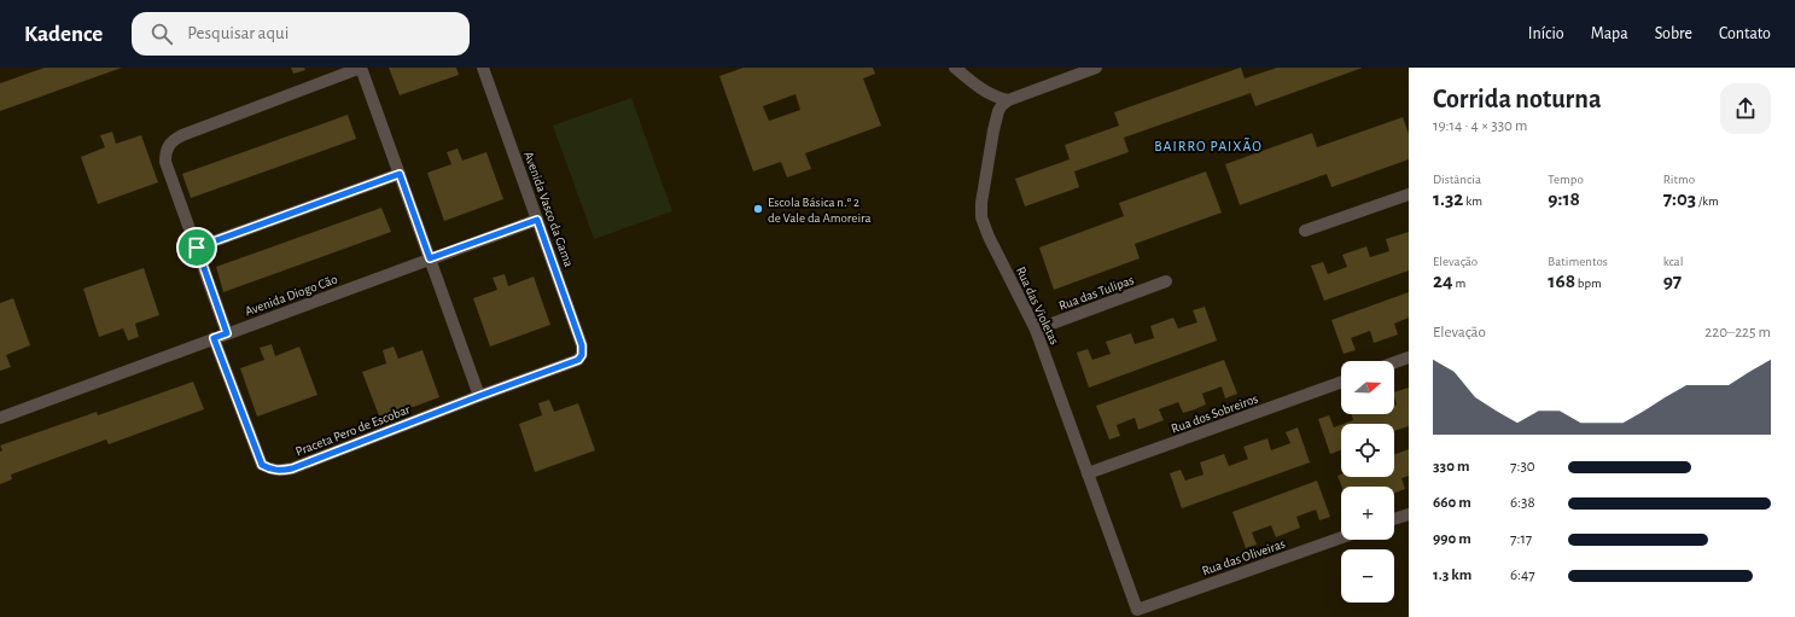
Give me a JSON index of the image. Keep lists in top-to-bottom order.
{
  "streets": {
    "street": [
      "Avenida Vasco da Gama",
      "Rua das Tulipas",
      "Avenida Diogo Cão",
      "Rua das Violetas",
      "Rua dos Sobreiros",
      "Praceta Pero de Escobar",
      "Rua das Oliveiras"
    ]
  },
  "crossings": [
    ["Avenida Vasco da Gama", "Avenida Diogo Cão"],
    ["Avenida Vasco da Gama", "Praceta Pero de Escobar"],
    ["Rua das Tulipas", "Rua das Violetas"],
    ["Avenida Diogo Cão", "Praceta Pero de Escobar"],
    ["Rua das Violetas", "Rua dos Sobreiros"],
    ["Rua das Violetas", "Rua das Oliveiras"]
  ],
  "districts": ["BAIRRO PAIXÃO"],
  "places": ["Escola Básica n.º 2 de Vale da Amoreira"],
  "north": "right",
  "page": {
    "header": "Kadence",
    "search": "Pesquisar aqui",
    "nav": [
      "Início",
      "Mapa",
      "Sobre",
      "Contato"
    ],
    "heading": ["Corrida noturna", "19:14 · 4 × 330 m"],
    "stats": [
      ["Distância", "1.32 km"],
      ["Tempo", "9:18"],
      ["Ritmo", "7:03 /km"],
      ["Elevação", "24 m"],
      ["Batimentos", "168 bpm"],
      ["kcal", "97"]
    ],
    "chart": ["Elevação", "220–225 m"],
    "map_buttons": ["+", "−"],
    "list": [
      {
        "name": "330 m",
        "note": "7:30"
      },
      {
        "name": "660 m",
        "note": "6:38"
      },
      {
        "name": "990 m",
        "note": "7:17"
      },
      {
        "name": "1.3 km",
        "note": "6:47"
      }
    ]
  }
}
